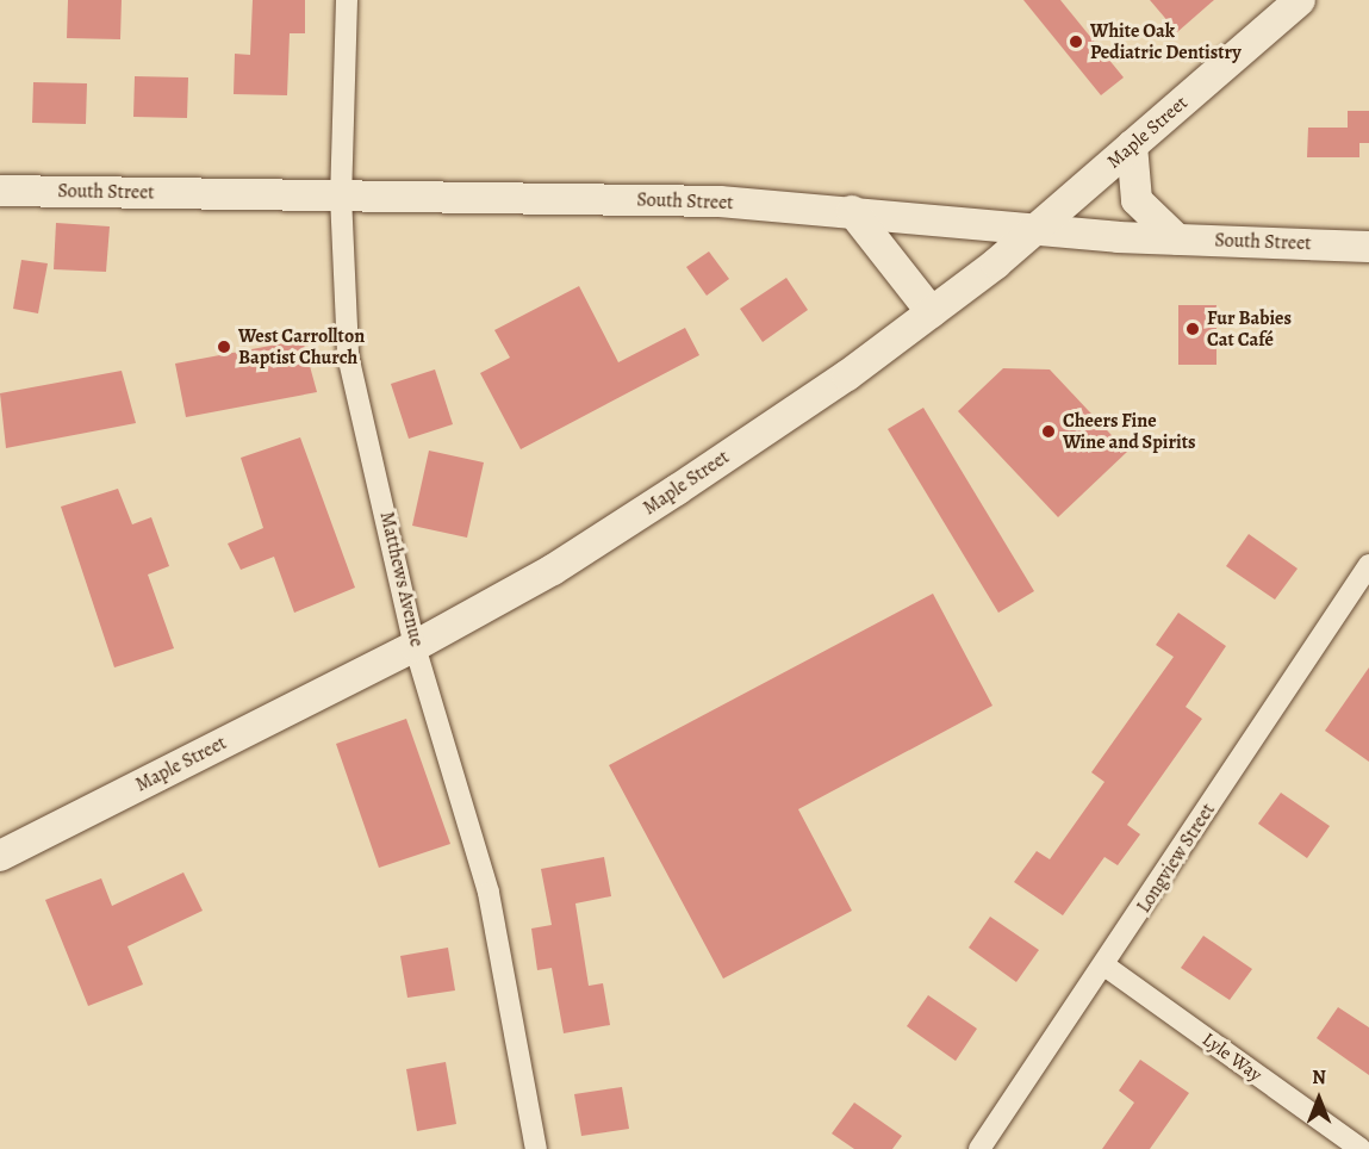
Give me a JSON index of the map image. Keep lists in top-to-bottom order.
{
  "streets": {
    "main road": ["Maple Street", "South Street"],
    "street": ["Matthews Avenue", "Longview Street", "Lyle Way"]
  },
  "crossings": [
    ["Maple Street", "South Street"],
    ["Maple Street", "Matthews Avenue"],
    ["South Street", "Matthews Avenue"],
    ["Longview Street", "Lyle Way"]
  ],
  "places": [
    "White Oak Pediatric Dentistry",
    "Fur Babies Cat Café",
    "West Carrollton Baptist Church",
    "Cheers Fine Wine and Spirits"
  ],
  "north": "top"
}
